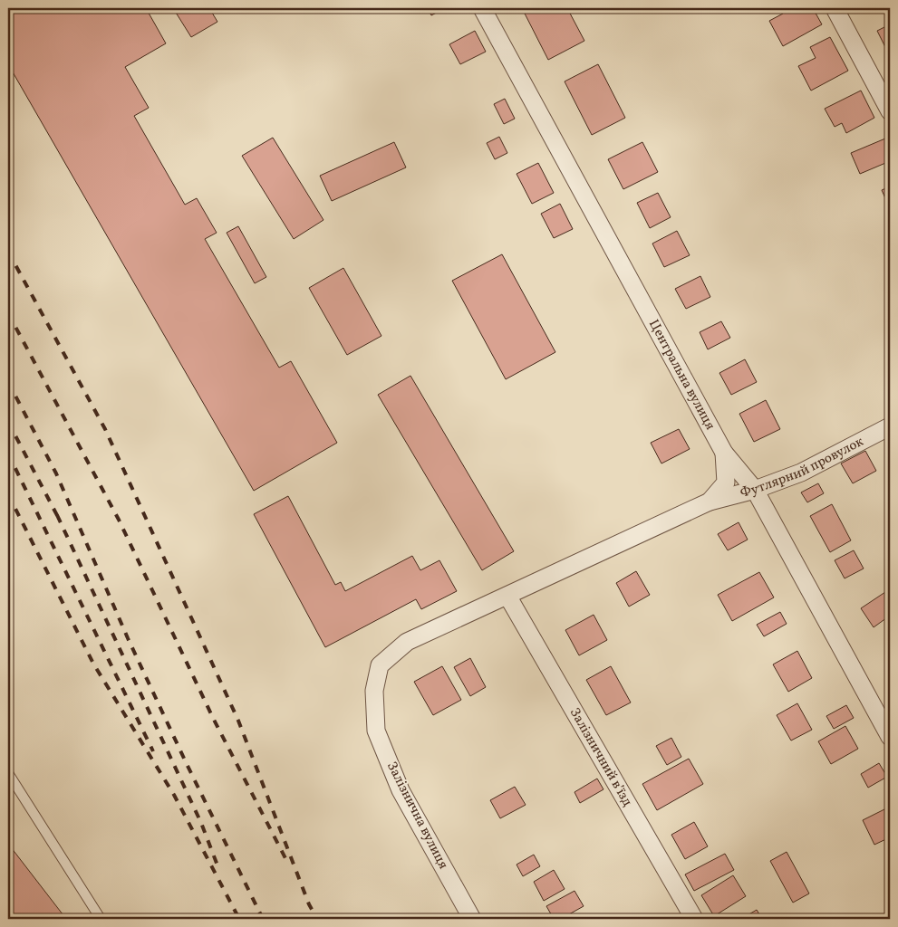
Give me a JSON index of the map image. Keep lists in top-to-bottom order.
{
  "streets": {
    "street": [
      "Центральна вулиця",
      "Футлярний провулок",
      "Залізничний в’їзд",
      "Залізнична вулиця"
    ]
  },
  "crossings": [
    ["Центральна вулиця", "Футлярний провулок"],
    ["Футлярний провулок", "Залізничний в’їзд"],
    ["Футлярний провулок", "Залізнична вулиця"],
    ["Залізничний в’їзд", "Залізнична вулиця"]
  ]
}
